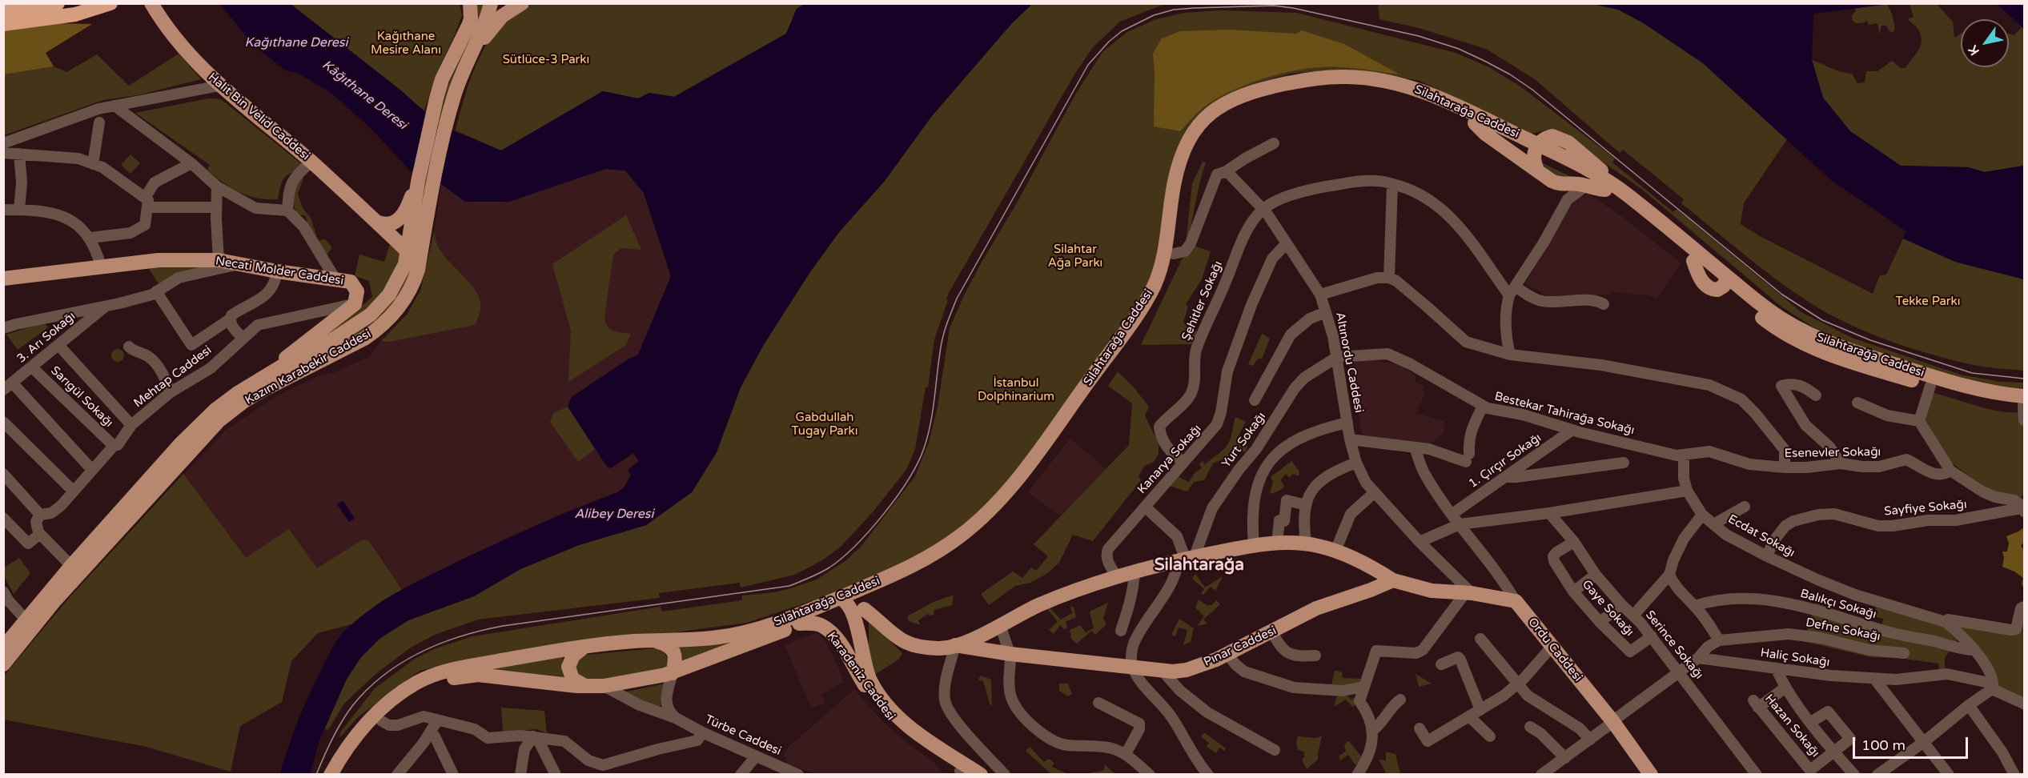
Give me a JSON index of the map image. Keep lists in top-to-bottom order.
{
  "streets": {
    "main road": [
      "Silahtarağa Caddesi",
      "Halit Bin Velid Caddesi",
      "Necati Molder Caddesi",
      "Kazım Karabekir Caddesi",
      "Pınar Caddesi",
      "Ordu Caddesi",
      "Karadeniz Caddesi"
    ],
    "street": [
      "Şehitler Sokağı",
      "3. Arı Sokağı",
      "Altınordu Caddesi",
      "Mehtap Caddesi",
      "Sarıgül Sokağı",
      "Bestekar Tahirağa Sokağı",
      "Yurt Sokağı",
      "Esenevler Sokağı",
      "Kanarya Sokağı",
      "1. Çırçır Sokağı",
      "Sayfiye Sokağı",
      "Ecdat Sokağı",
      "Balıkçı Sokağı",
      "Gaye Sokağı",
      "Defne Sokağı",
      "Serince Sokağı",
      "Haliç Sokağı",
      "Hazan Sokağı",
      "Türbe Caddesi"
    ]
  },
  "crossings": [
    ["Silahtarağa Caddesi", "Karadeniz Caddesi"],
    ["Silahtarağa Caddesi", "Türbe Caddesi"],
    ["Halit Bin Velid Caddesi", "Kazım Karabekir Caddesi"],
    ["Necati Molder Caddesi", "Mehtap Caddesi"],
    ["Şehitler Sokağı", "Altınordu Caddesi"],
    ["Şehitler Sokağı", "Kanarya Sokağı"],
    ["3. Arı Sokağı", "Sarıgül Sokağı"],
    ["Altınordu Caddesi", "Bestekar Tahirağa Sokağı"],
    ["Altınordu Caddesi", "Yurt Sokağı"],
    ["Altınordu Caddesi", "Kanarya Sokağı"],
    ["Mehtap Caddesi", "Sarıgül Sokağı"],
    ["Bestekar Tahirağa Sokağı", "Yurt Sokağı"],
    ["Bestekar Tahirağa Sokağı", "Esenevler Sokağı"],
    ["Bestekar Tahirağa Sokağı", "1. Çırçır Sokağı"],
    ["Yurt Sokağı", "Pınar Caddesi"],
    ["1. Çırçır Sokağı", "Ordu Caddesi"],
    ["Sayfiye Sokağı", "Ecdat Sokağı"],
    ["Gaye Sokağı", "Serince Sokağı"]
  ],
  "districts": ["Silahtarağa"],
  "water": ["Kağıthane Deresi", "Kâğıthane Deresi", "Alibey Deresi"],
  "parks": [
    "Kağıthane Mesire Alanı",
    "Sütlüce-3 Parkı",
    "Silahtar Ağa Parkı",
    "Tekke Parkı",
    "İstanbul Dolphinarium",
    "Gabdullah Tugay Parkı"
  ],
  "scale_bar": "100 m",
  "north": "bottom left"
}
